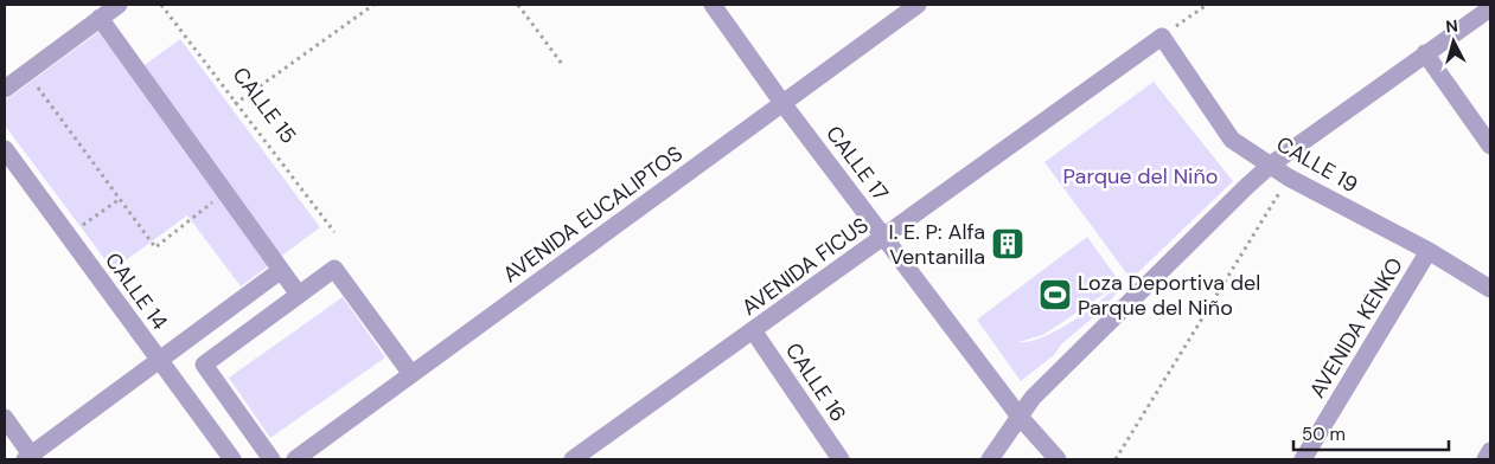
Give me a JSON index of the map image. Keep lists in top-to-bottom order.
{
  "streets": {
    "street": [
      "CALLE 17",
      "CALLE 19",
      "AVENIDA EUCALIPTOS",
      "AVENIDA FICUS",
      "CALLE 14",
      "AVENIDA KENKO",
      "CALLE 16"
    ],
    "path": ["CALLE 15"]
  },
  "crossings": [
    ["CALLE 17", "AVENIDA EUCALIPTOS"],
    ["CALLE 17", "AVENIDA FICUS"],
    ["CALLE 19", "AVENIDA FICUS"],
    ["CALLE 19", "AVENIDA KENKO"],
    ["AVENIDA FICUS", "CALLE 16"]
  ],
  "parks": ["Parque del Niño"],
  "places": {
    "building": ["I. E. P: Alfa Ventanilla"],
    "sports": ["Loza Deportiva del Parque del Niño"]
  },
  "scale_bar": "50 m",
  "north": "top"
}
